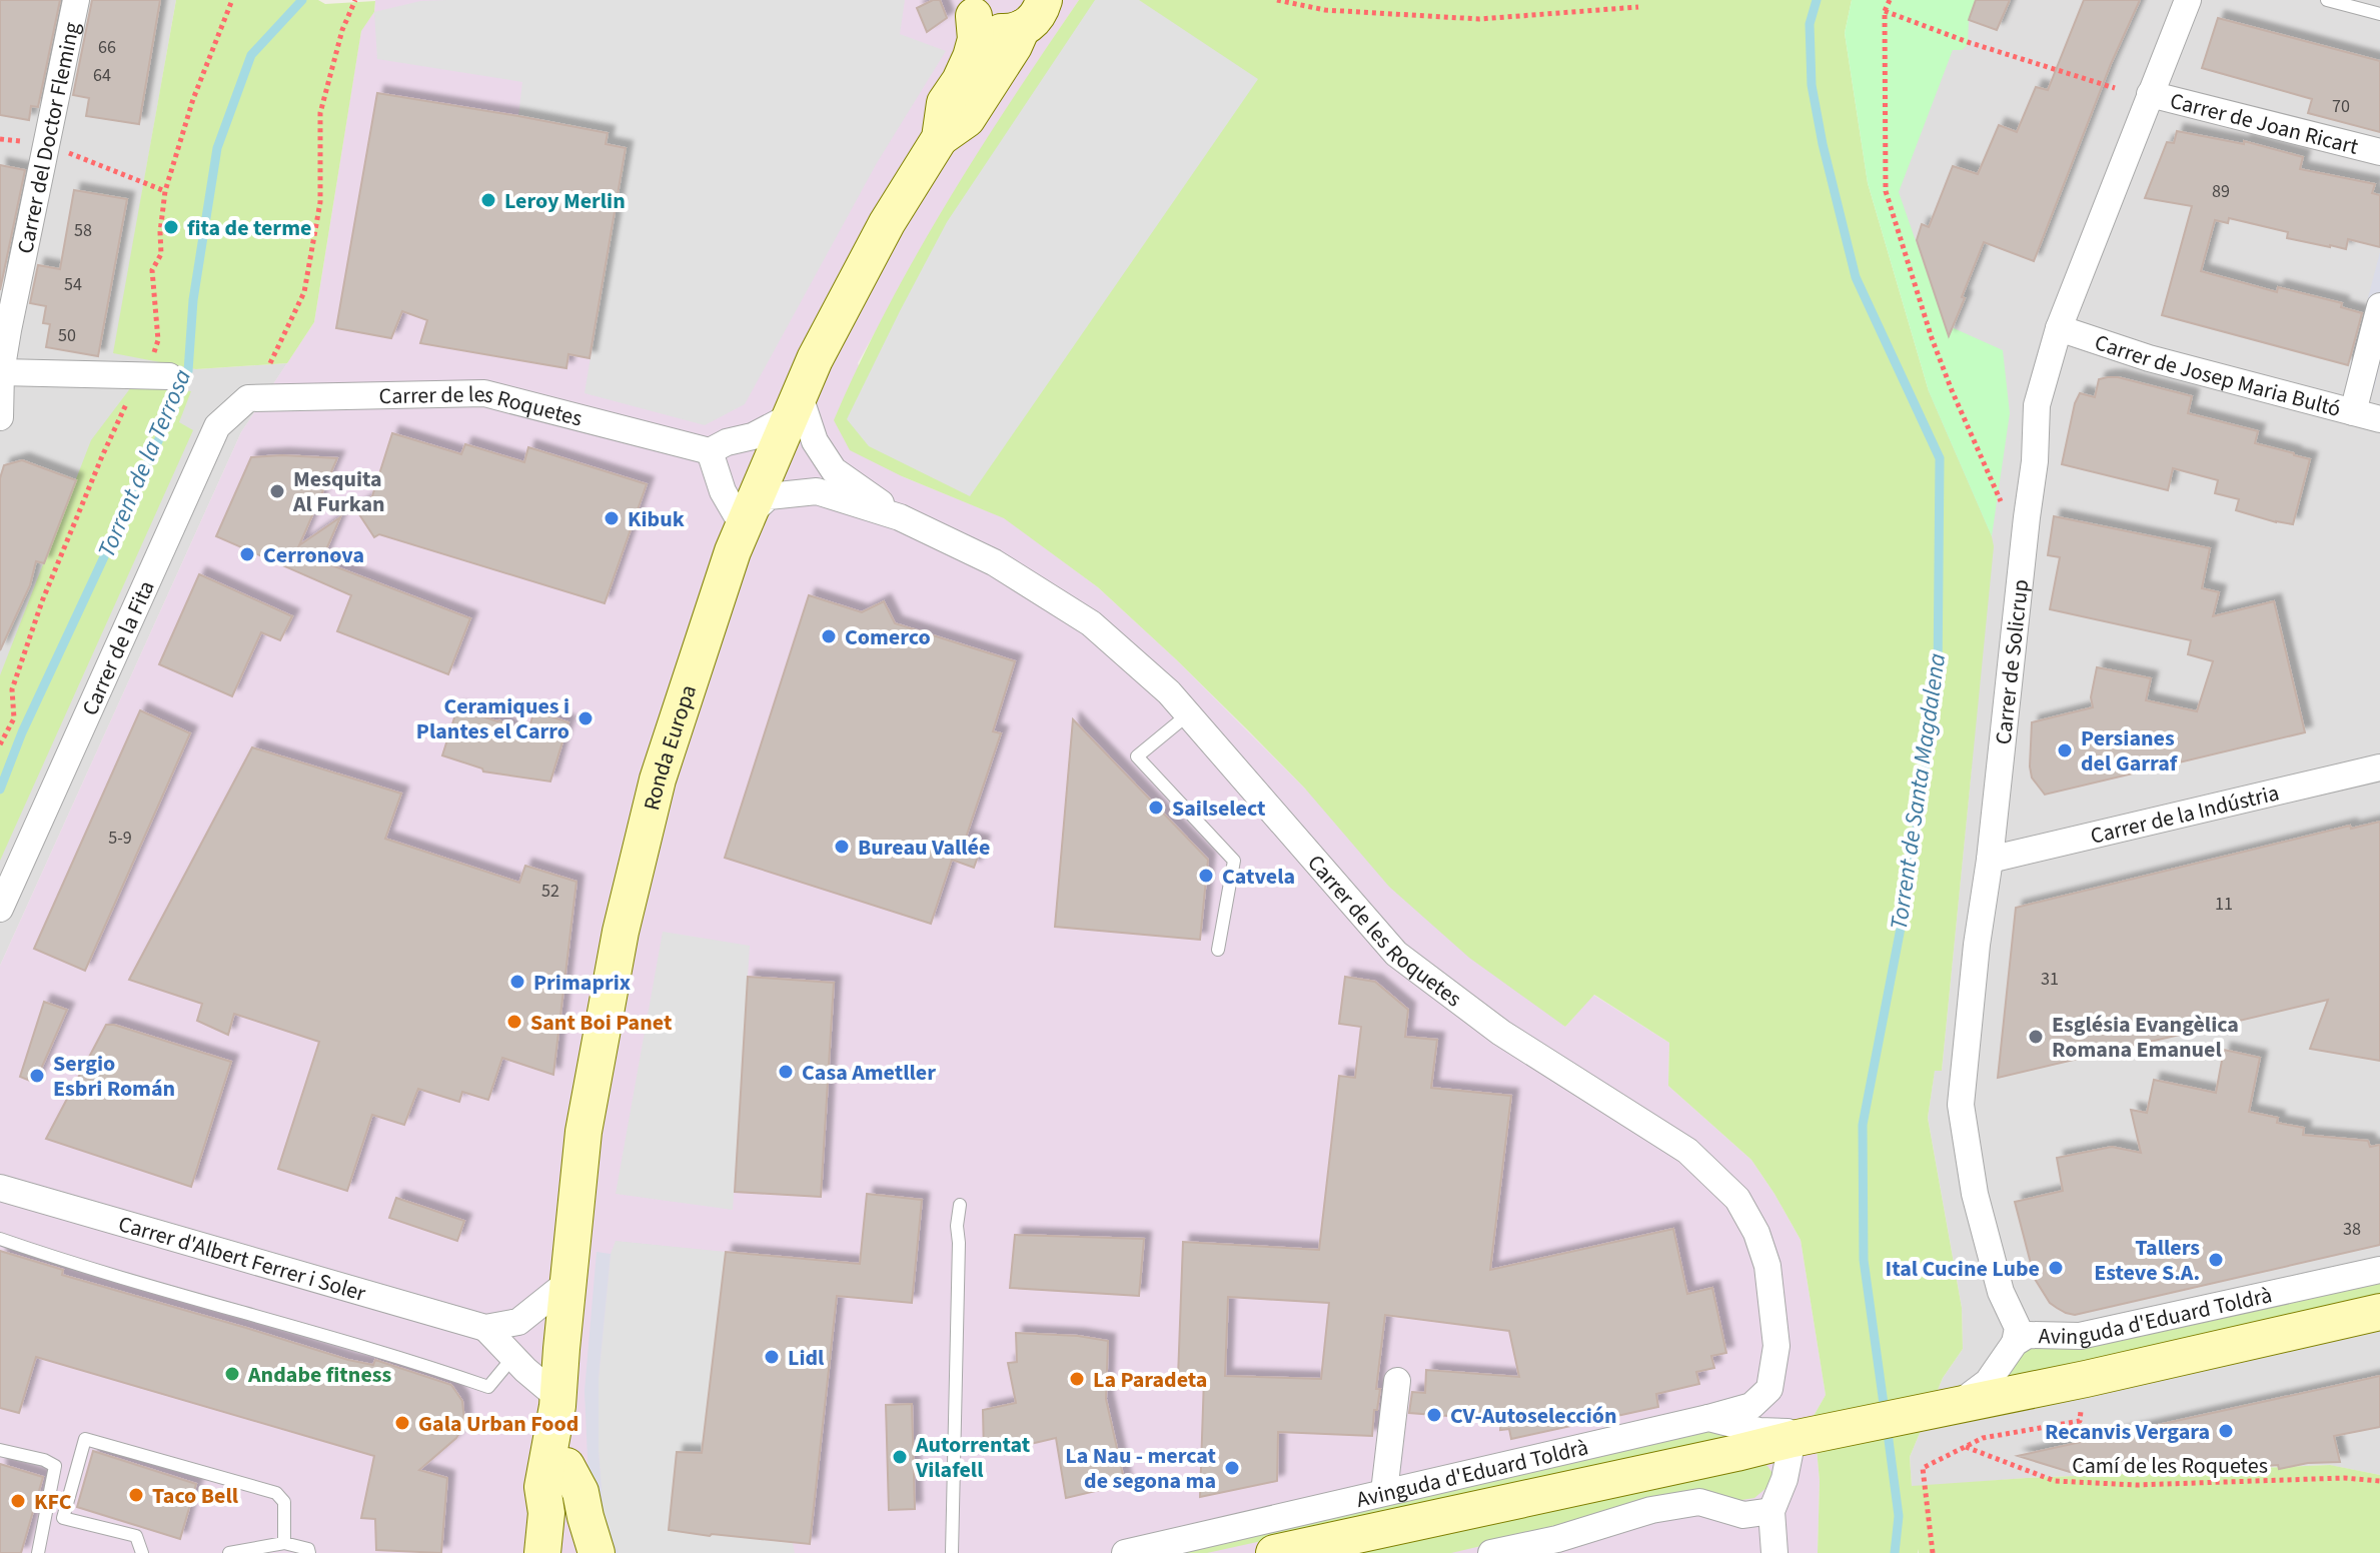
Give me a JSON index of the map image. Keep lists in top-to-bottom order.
{
  "streets": {
    "street": [
      "Carrer de Joan Ricart",
      "Carrer del Doctor Fleming",
      "Carrer de Josep Maria Bultó",
      "Carrer de les Roquetes",
      "Carrer de la Fita",
      "Carrer de Solicrup",
      "Ronda Europa",
      "Carrer de la Indústria",
      "Carrer d'Albert Ferrer i Soler",
      "Avinguda d'Eduard Toldrà"
    ],
    "path": ["Camí de les Roquetes"]
  },
  "crossings": [
    ["Carrer de Joan Ricart", "Carrer de Solicrup"],
    ["Carrer de Josep Maria Bultó", "Carrer de Solicrup"],
    ["Carrer de les Roquetes", "Carrer de la Fita"],
    ["Carrer de les Roquetes", "Avinguda d'Eduard Toldrà"],
    ["Carrer de Solicrup", "Carrer de la Indústria"],
    ["Carrer de Solicrup", "Avinguda d'Eduard Toldrà"],
    ["Ronda Europa", "Carrer d'Albert Ferrer i Soler"]
  ],
  "water": ["Torrent de la Terrosa", "Torrent de Santa Magdalena"],
  "places": [
    "Leroy Merlin",
    "fita de terme",
    "Mesquita Al Furkan",
    "Kibuk",
    "Cerronova",
    "Comerco",
    "Ceramiques i Plantes el Carro",
    "Persianes del Garraf",
    "Sailselect",
    "Bureau Vallée",
    "Catvela",
    "Primaprix",
    "Sant Boi Panet",
    "Església Evangèlica Romana Emanuel",
    "Casa Ametller",
    "Sergio Esbri Román",
    "Tallers Esteve S.A.",
    "Ital Cucine Lube",
    "Lidl",
    "Andabe fitness",
    "La Paradeta",
    "CV-Autoselección",
    "Gala Urban Food",
    "Recanvis Vergara",
    "Autorrentat Vilafell",
    "La Nau - mercat de segona ma",
    "Taco Bell",
    "KFC"
  ],
  "house_numbers": [
    "66",
    "64",
    "70",
    "89",
    "58",
    "54",
    "50",
    "5-9",
    "52",
    "11",
    "31",
    "38"
  ]
}
